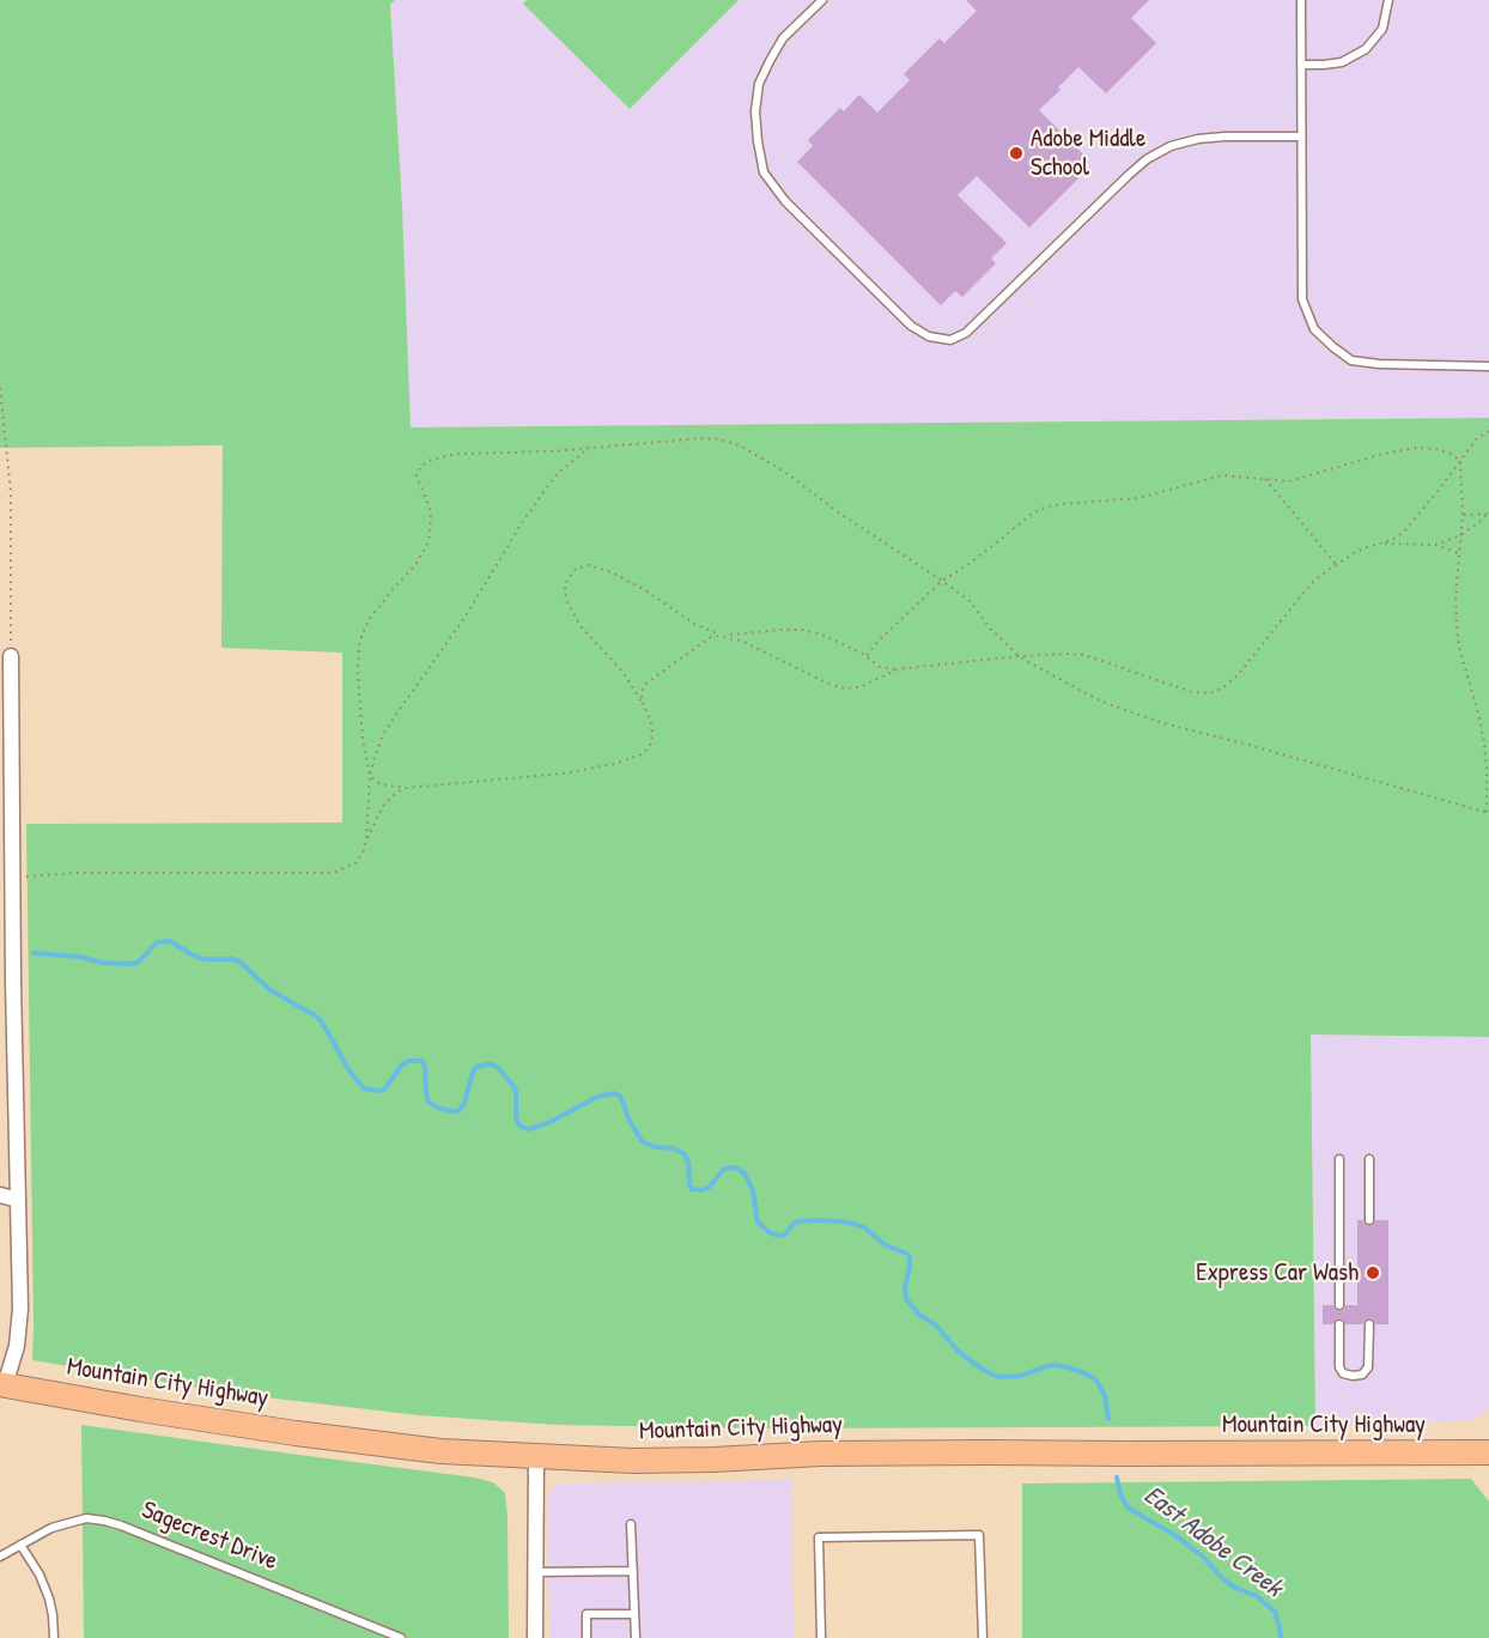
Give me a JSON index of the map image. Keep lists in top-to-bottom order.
{
  "streets": {
    "main road": ["Mountain City Highway"],
    "lane": ["Sagecrest Drive"]
  },
  "water": ["East Adobe Creek"],
  "places": ["Adobe Middle School", "Express Car Wash"]
}
